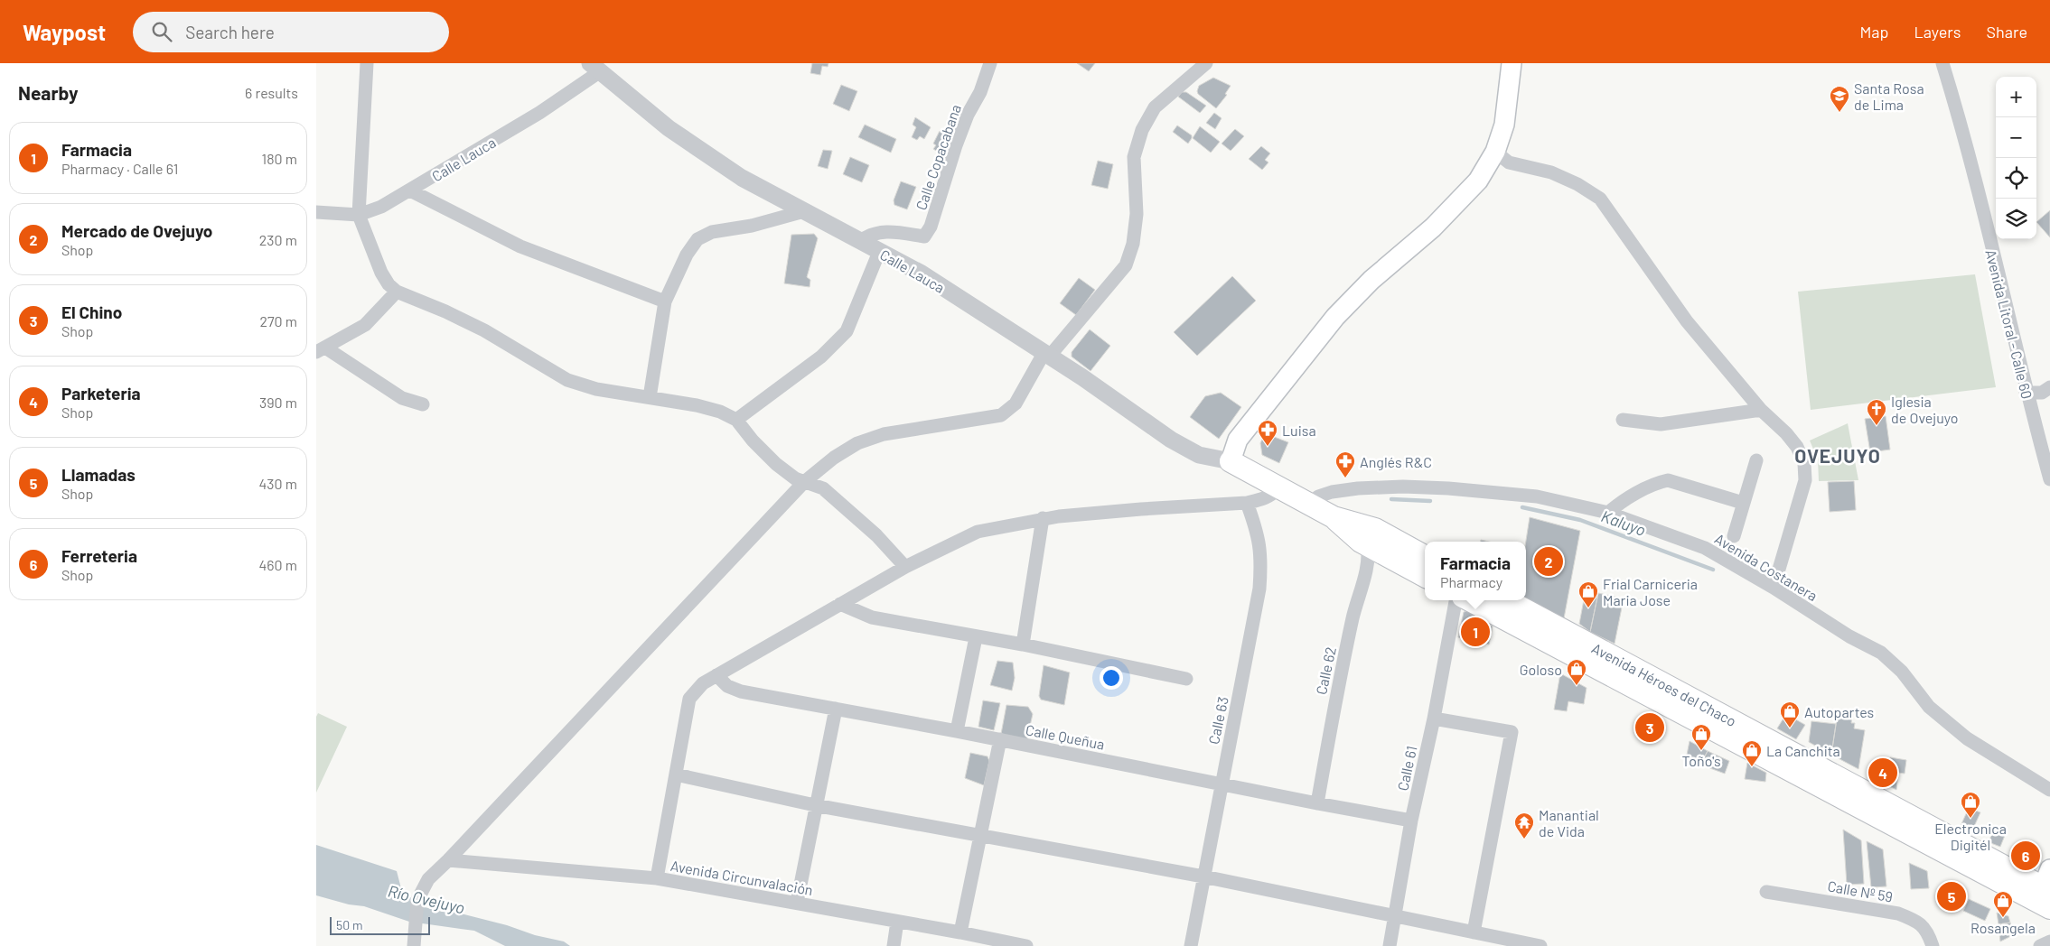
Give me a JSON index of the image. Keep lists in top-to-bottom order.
{
  "streets": {
    "main road": ["Avenida Héroes del Chaco"],
    "street": [
      "Calle Copacabana",
      "Calle Lauca",
      "Avenida Litoral - Calle 60",
      "Avenida Costanera",
      "Calle 62",
      "Calle 63",
      "Calle Queñua",
      "Calle 61",
      "Avenida Circunvalación",
      "Calle Nº 59"
    ]
  },
  "crossings": [
    ["Calle Copacabana", "Calle Lauca"],
    ["Calle 62", "Calle Queñua"],
    ["Calle 63", "Calle Queñua"],
    ["Calle Queñua", "Calle 61"]
  ],
  "districts": ["OVEJUYO"],
  "water": ["Kaluyo", "Río Ovejuyo"],
  "places": {
    "school or university": ["Santa Rosa de Lima"],
    "church": ["Iglesia de Ovejuyo"],
    "pharmacy": ["Luisa", "Anglés R&C"],
    "shop": [
      "Frial Carniceria Maria Jose",
      "Goloso",
      "Autopartes",
      "Toño's",
      "La Canchita",
      "Electronica Digitél",
      "Rosangela"
    ],
    "temple": ["Manantial de Vida"]
  },
  "scale_bar": "50 m",
  "page": {
    "header": "Waypost",
    "search": "Search here",
    "nav": ["Map", "Layers", "Share"],
    "heading": ["Nearby", "6 results"],
    "map_buttons": ["+", "−"],
    "list": [
      {
        "mark": "1",
        "name": "Farmacia",
        "note": "Pharmacy · Calle 61",
        "value": "180 m"
      },
      {
        "mark": "2",
        "name": "Mercado de Ovejuyo",
        "note": "Shop",
        "value": "230 m"
      },
      {
        "mark": "3",
        "name": "El Chino",
        "note": "Shop",
        "value": "270 m"
      },
      {
        "mark": "4",
        "name": "Parketeria",
        "note": "Shop",
        "value": "390 m"
      },
      {
        "mark": "5",
        "name": "Llamadas",
        "note": "Shop",
        "value": "430 m"
      },
      {
        "mark": "6",
        "name": "Ferreteria",
        "note": "Shop",
        "value": "460 m"
      }
    ],
    "popup": ["Farmacia", "Pharmacy"],
    "pins": [
      "2",
      "1",
      "3",
      "4",
      "6",
      "5"
    ],
    "scale": "50 m"
  }
}
